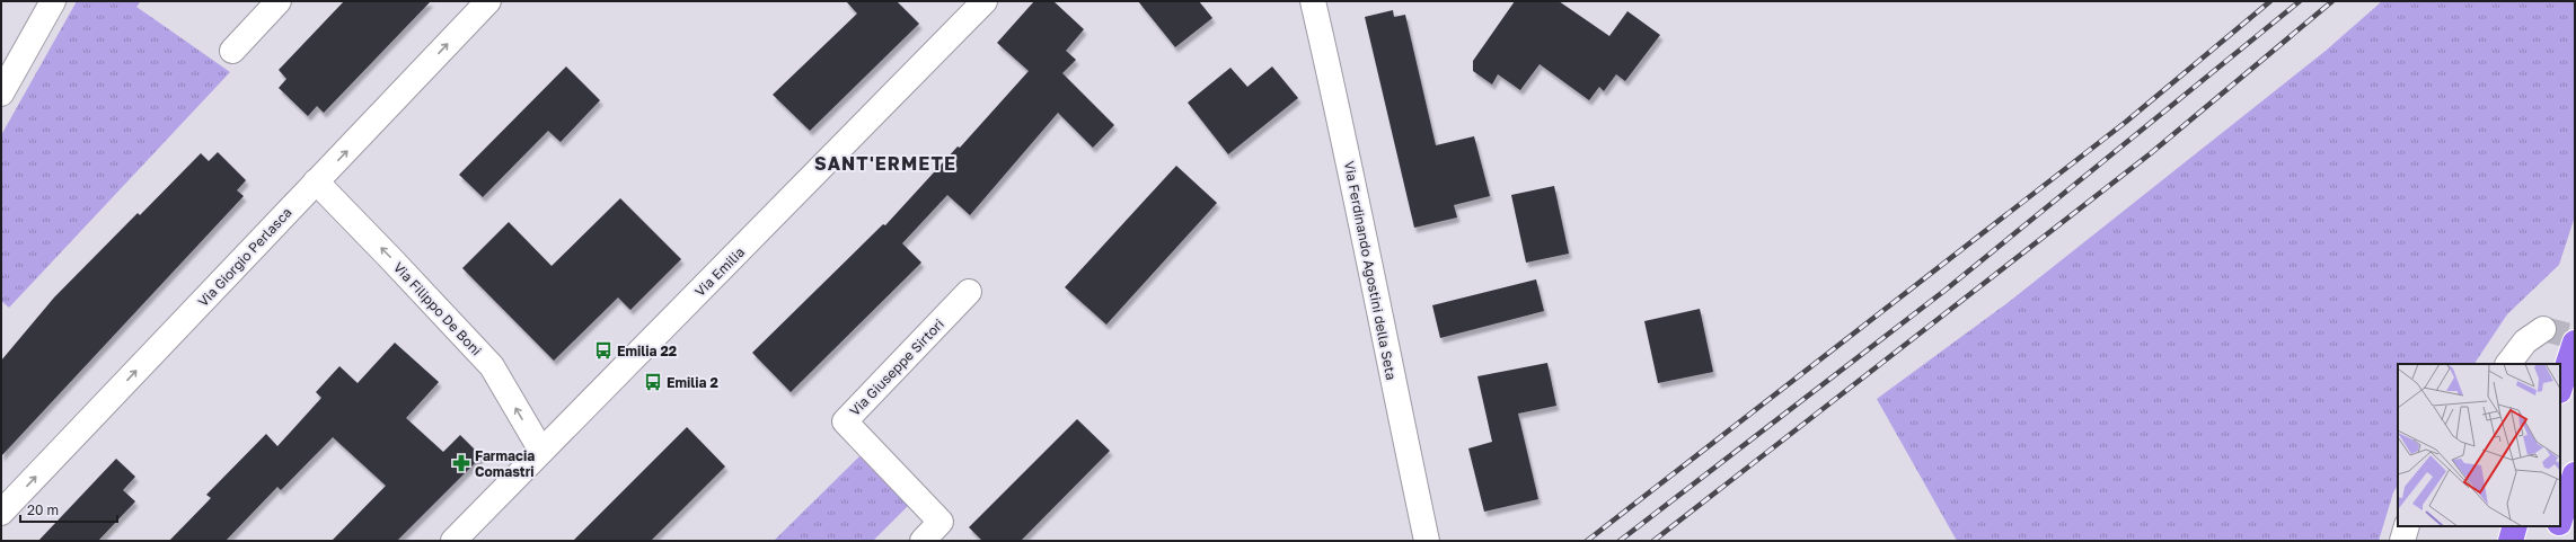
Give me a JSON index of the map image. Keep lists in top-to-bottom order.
{
  "streets": {
    "street": [
      "Via Giorgio Perlasca",
      "Via Ferdinando Agostini della Seta",
      "Via Emilia",
      "Via Filippo De Boni",
      "Via Giuseppe Sirtori"
    ]
  },
  "crossings": [
    ["Via Giorgio Perlasca", "Via Filippo De Boni"],
    ["Via Emilia", "Via Filippo De Boni"]
  ],
  "one_way": ["Via Giorgio Perlasca", "Via Filippo De Boni"],
  "districts": ["SANT'ERMETE"],
  "places": {
    "bus stop": ["Emilia 22", "Emilia 2"],
    "pharmacy": ["Farmacia Comastri"]
  },
  "scale_bar": "20 m"
}
